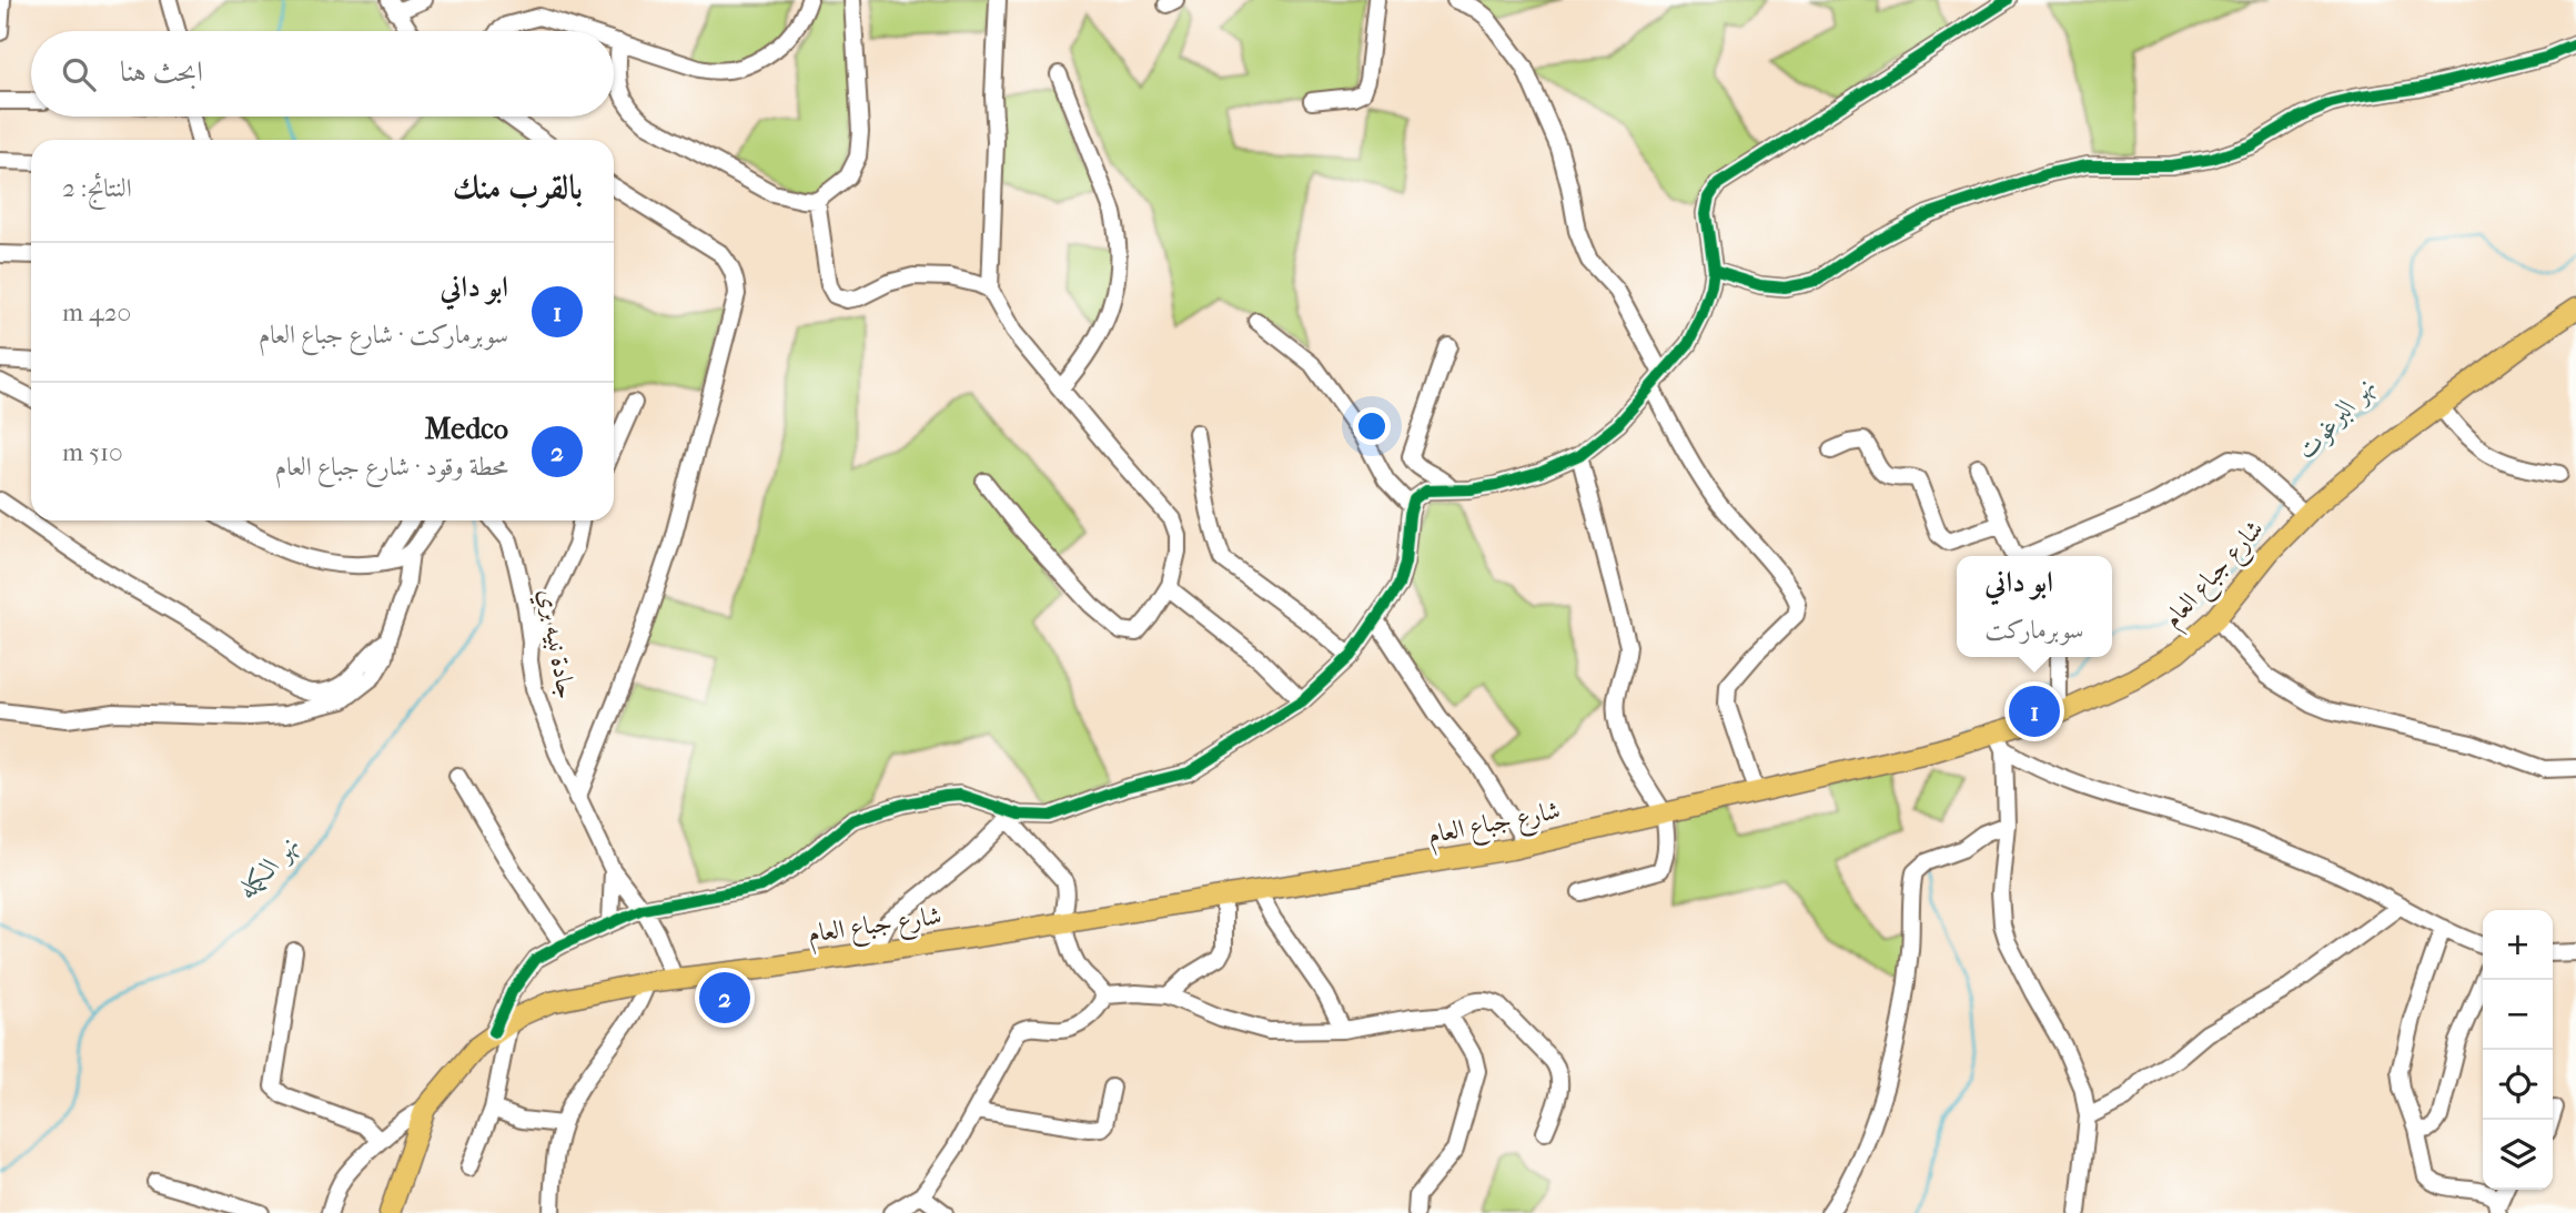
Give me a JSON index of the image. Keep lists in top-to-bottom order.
{
  "streets": {
    "main road": ["شارع جباع العام"],
    "street": ["جادة نبيه بري"]
  },
  "crossings": [
    ["شارع جباع العام", "جادة نبيه بري"]
  ],
  "water": ["نهر البرغوت", "نهر الكمله"],
  "page": {
    "search": "ابحث هنا",
    "heading": ["بالقرب منك", "النتائج: 2"],
    "list": [
      {
        "mark": "1",
        "name": "ابو داني",
        "note": "سوبرماركت · شارع جباع العام",
        "value": "420 m"
      },
      {
        "mark": "2",
        "name": "Medco",
        "note": "محطة وقود · شارع جباع العام",
        "value": "510 m"
      }
    ],
    "popup": ["ابو داني", "سوبرماركت"],
    "pins": ["1", "2"],
    "map_buttons": ["+", "−"]
  }
}
